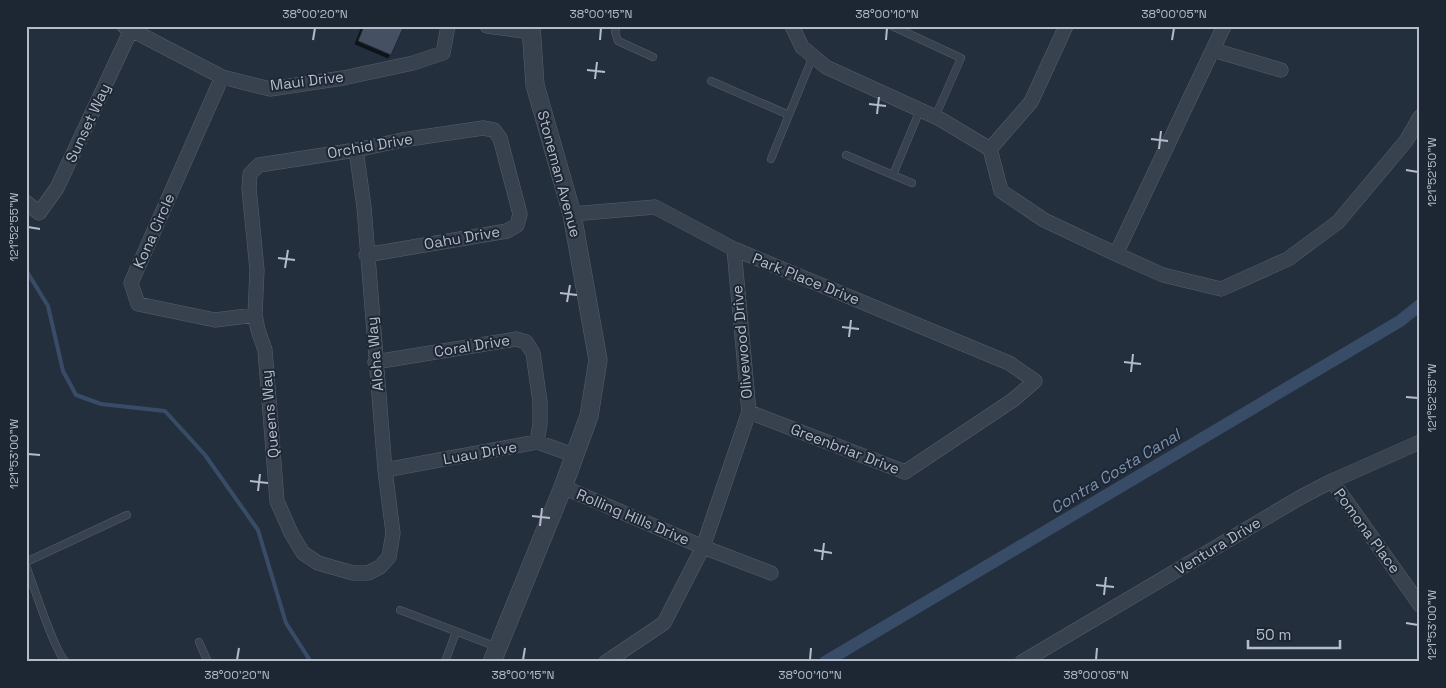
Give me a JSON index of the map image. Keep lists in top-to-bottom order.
{
  "streets": {
    "street": [
      "Maui Drive",
      "Sunset Way",
      "Orchid Drive",
      "Stoneman Avenue",
      "Kona Circle",
      "Oahu Drive",
      "Park Place Drive",
      "Olivewood Drive",
      "Coral Drive",
      "Aloha Way",
      "Queens Way",
      "Greenbriar Drive",
      "Luau Drive",
      "Rolling Hills Drive",
      "Pomona Place",
      "Ventura Drive"
    ]
  },
  "crossings": [
    ["Maui Drive", "Sunset Way"],
    ["Maui Drive", "Kona Circle"],
    ["Orchid Drive", "Oahu Drive"],
    ["Orchid Drive", "Aloha Way"],
    ["Orchid Drive", "Queens Way"],
    ["Stoneman Avenue", "Park Place Drive"],
    ["Stoneman Avenue", "Luau Drive"],
    ["Stoneman Avenue", "Rolling Hills Drive"],
    ["Kona Circle", "Queens Way"],
    ["Oahu Drive", "Aloha Way"],
    ["Park Place Drive", "Olivewood Drive"],
    ["Park Place Drive", "Greenbriar Drive"],
    ["Olivewood Drive", "Greenbriar Drive"],
    ["Olivewood Drive", "Rolling Hills Drive"],
    ["Coral Drive", "Aloha Way"],
    ["Coral Drive", "Luau Drive"],
    ["Aloha Way", "Queens Way"],
    ["Aloha Way", "Luau Drive"],
    ["Pomona Place", "Ventura Drive"]
  ],
  "water": ["Contra Costa Canal"],
  "scale_bar": "50 m",
  "coordinates": [
    "38°00'20\"N",
    "38°00'15\"N",
    "38°00'10\"N",
    "38°00'05\"N",
    "121°52'50\"W",
    "121°52'55\"W",
    "121°53'00\"W"
  ]
}
